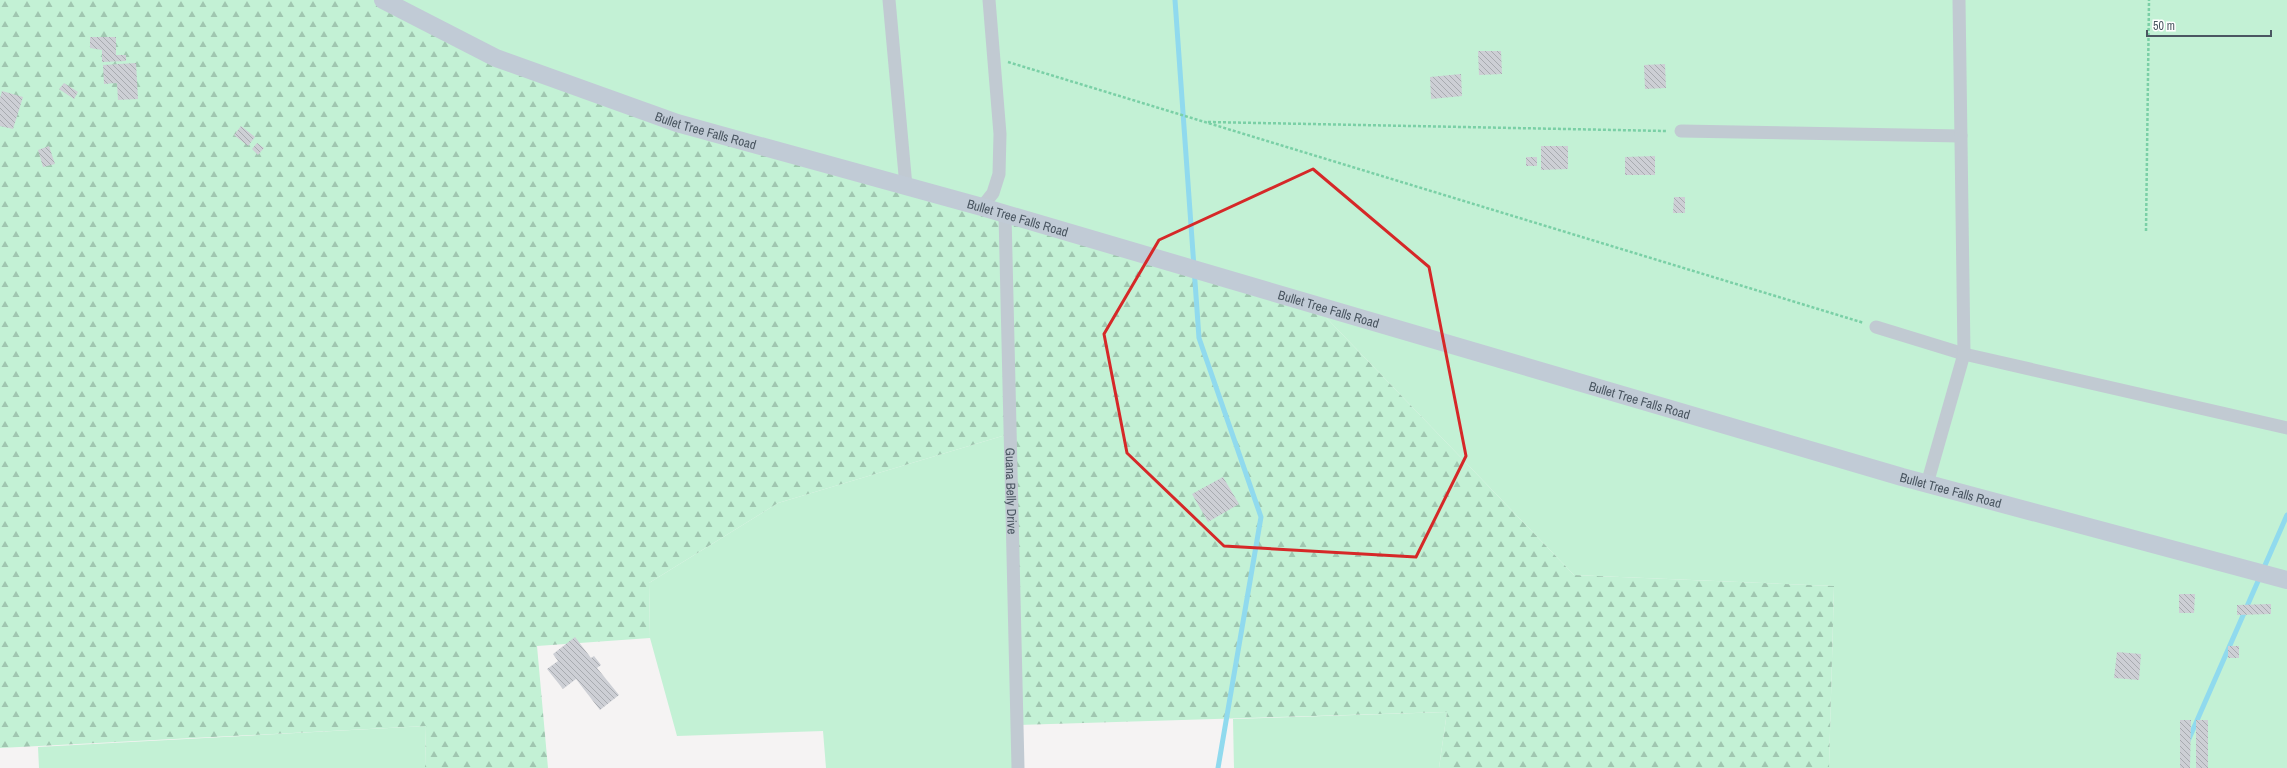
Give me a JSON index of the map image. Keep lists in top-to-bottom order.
{
  "streets": {
    "main road": ["Bullet Tree Falls Road"],
    "street": ["Guana Belly Drive"]
  },
  "crossings": [
    ["Bullet Tree Falls Road", "Guana Belly Drive"]
  ],
  "scale_bar": "50 m"
}
